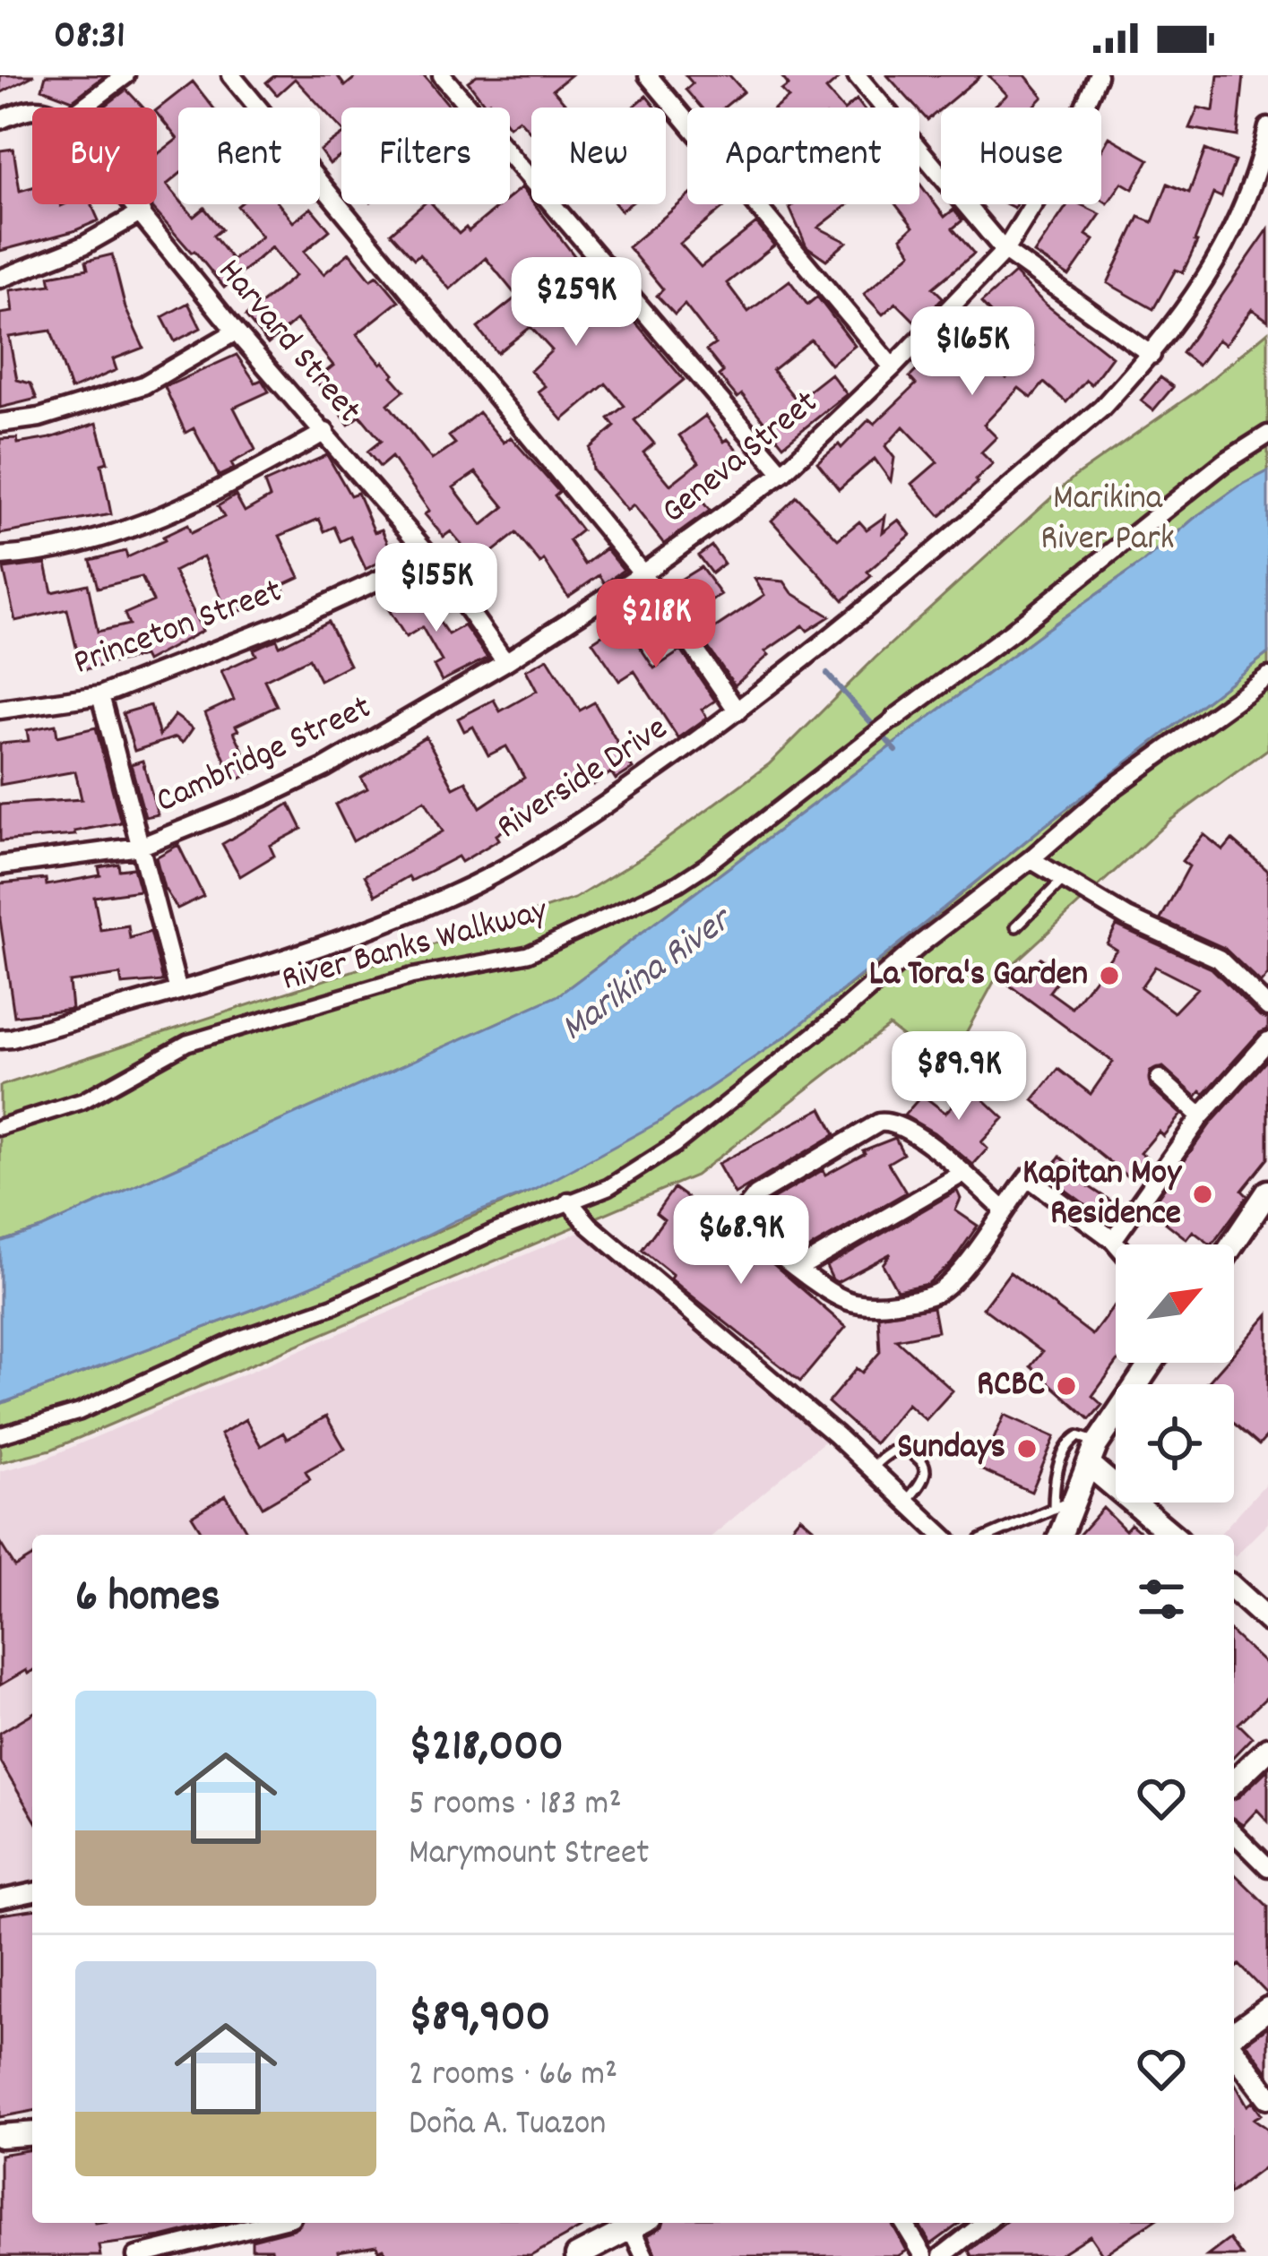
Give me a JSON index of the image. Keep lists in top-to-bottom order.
{
  "streets": {
    "street": [
      "Harvard Street",
      "Geneva Street",
      "Princeton Street",
      "Cambridge Street",
      "Riverside Drive",
      "River Banks Walkway"
    ]
  },
  "crossings": [
    ["Harvard Street", "Princeton Street"],
    ["Harvard Street", "Cambridge Street"],
    ["Geneva Street", "Cambridge Street"]
  ],
  "water": ["Marikina River"],
  "parks": ["Marikina River Park"],
  "places": [
    "La Tora's Garden",
    "Kapitan Moy Residence",
    "RCBC",
    "Sundays"
  ],
  "north": "top right",
  "page": {
    "status": "08:31",
    "chip": [
      "Buy",
      "Rent",
      "Filters",
      "New",
      "Apartment",
      "House"
    ],
    "price": [
      "$259K",
      "$165K",
      "$155K",
      "$218K",
      "$89.9K",
      "$68.9K"
    ],
    "heading": "6 homes",
    "list": [
      {
        "name": "$218,000",
        "note": "5 rooms · 183 m² · Marymount Street"
      },
      {
        "name": "$89,900",
        "note": "2 rooms · 66 m² · Doña A. Tuazon"
      }
    ]
  }
}
